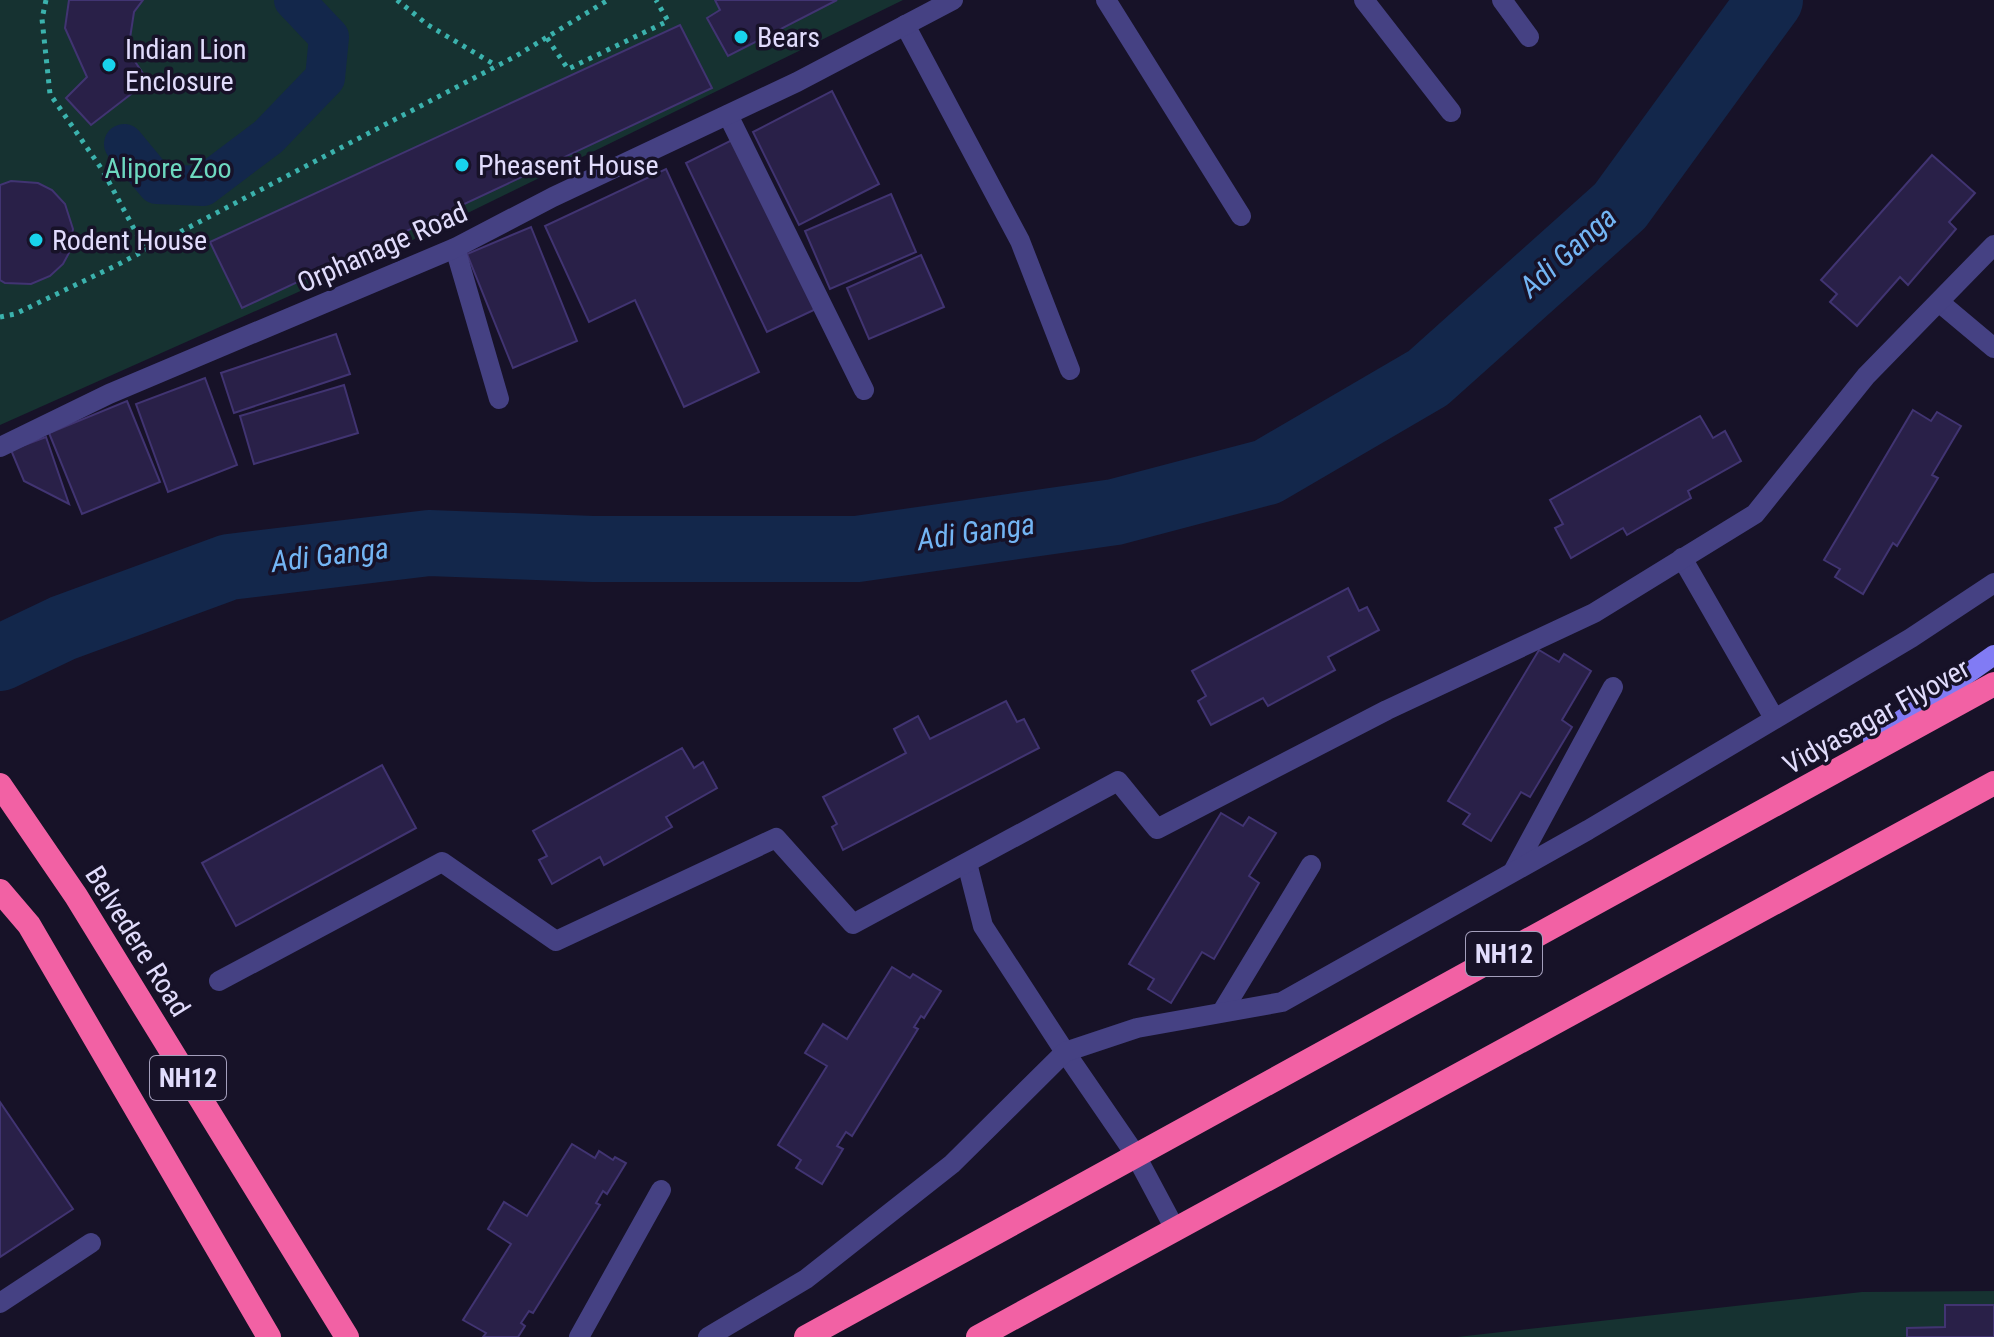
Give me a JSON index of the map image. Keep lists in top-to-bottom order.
{
  "streets": {
    "highway": ["Vidyasagar Flyover", "Belvedere Road", "NH12"],
    "street": ["Orphanage Road"]
  },
  "crossings": [
    ["Vidyasagar Flyover", "NH12"]
  ],
  "water": ["Adi Ganga"],
  "parks": ["Alipore Zoo"],
  "places": [
    "Bears",
    "Indian Lion Enclosure",
    "Pheasent House",
    "Rodent House"
  ]
}
